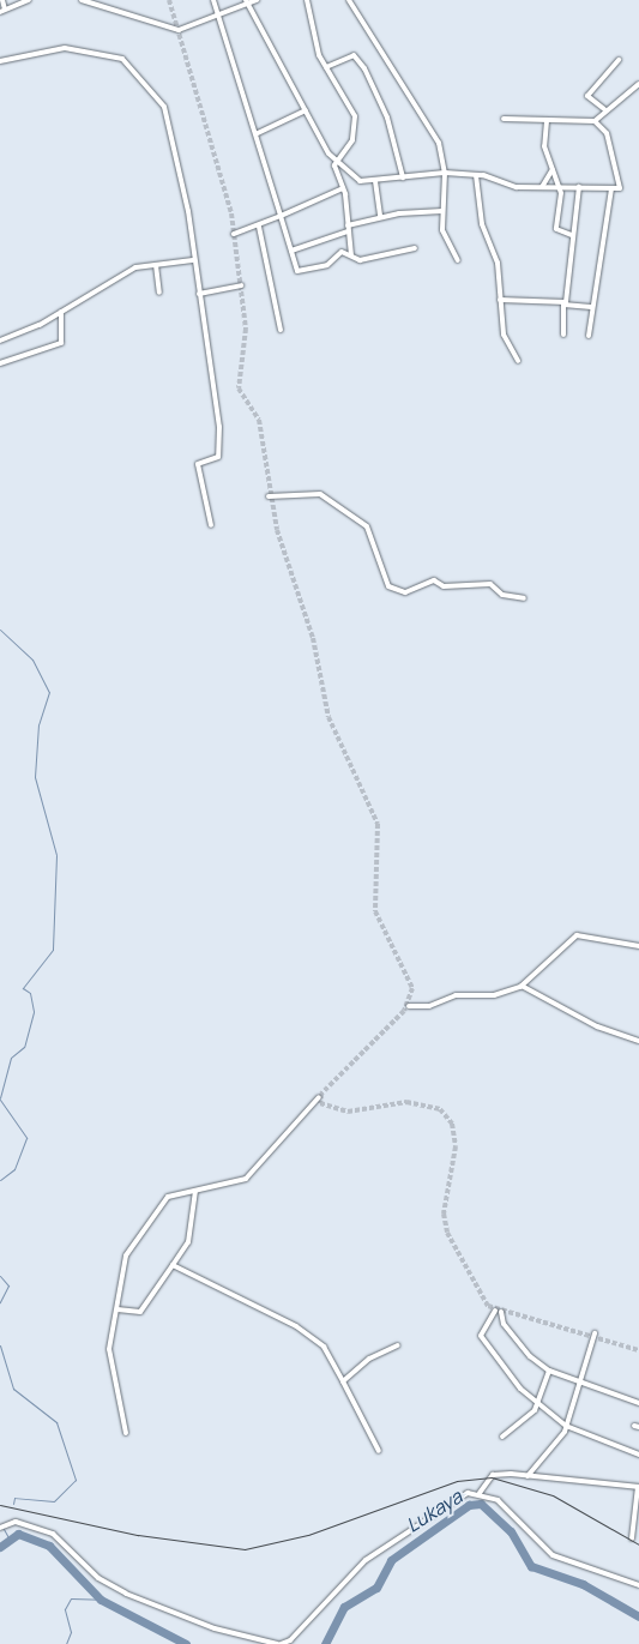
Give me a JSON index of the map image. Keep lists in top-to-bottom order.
{
  "water": ["Lukaya"]
}
